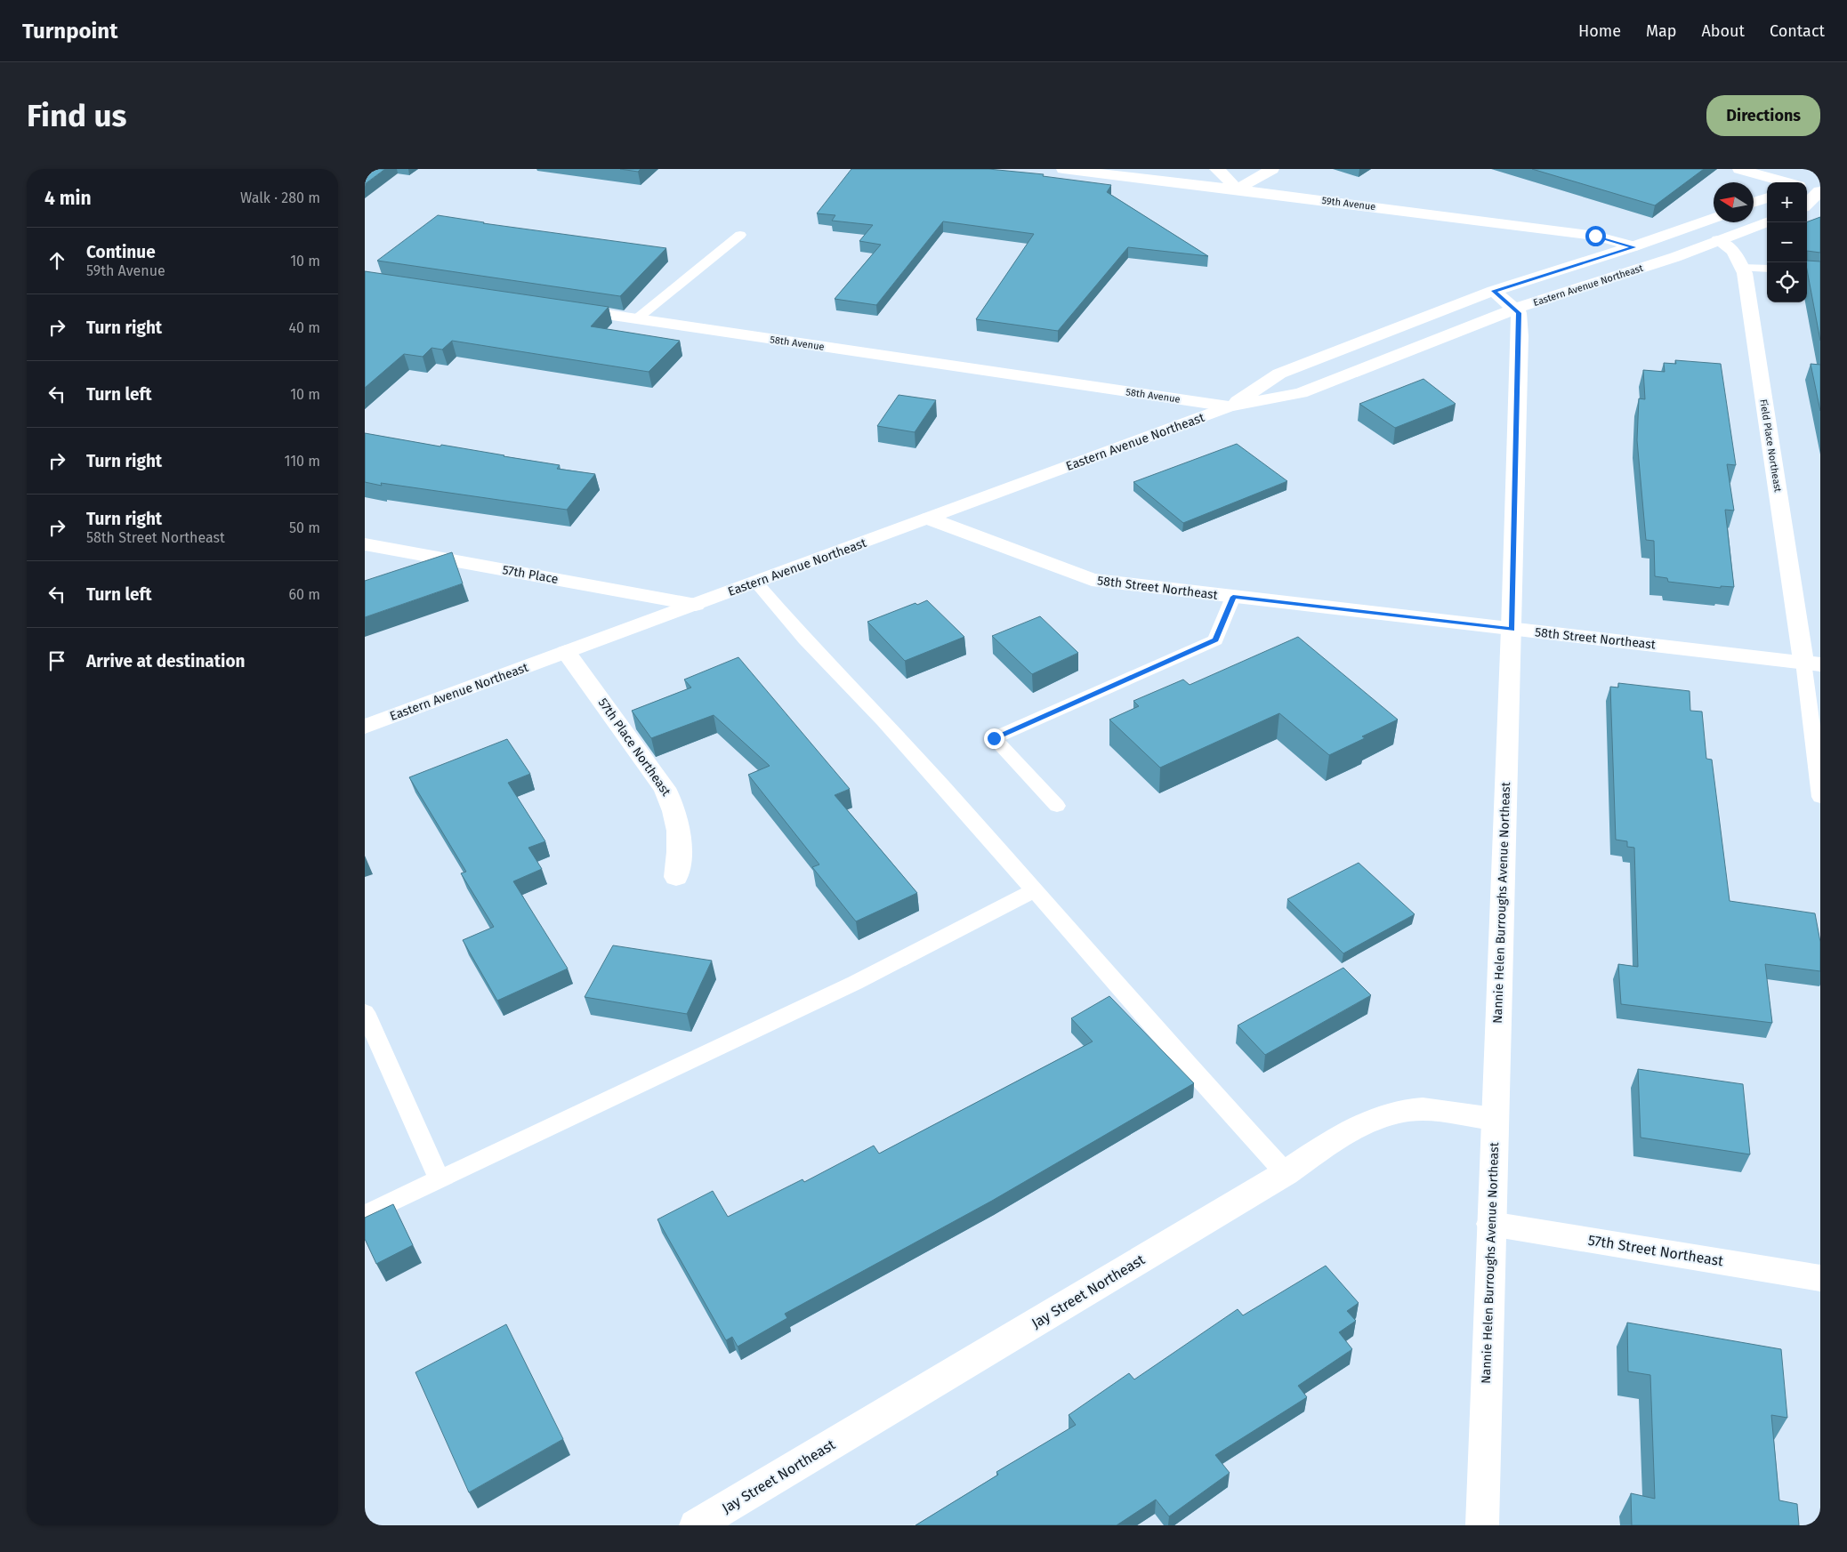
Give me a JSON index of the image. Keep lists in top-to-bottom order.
{
  "streets": {
    "street": [
      "59th Avenue",
      "Eastern Avenue Northeast",
      "58th Avenue",
      "Field Place Northeast",
      "57th Place",
      "58th Street Northeast",
      "57th Place Northeast",
      "Nannie Helen Burroughs Avenue Northeast",
      "57th Street Northeast",
      "Jay Street Northeast"
    ]
  },
  "crossings": [
    ["59th Avenue", "Eastern Avenue Northeast"],
    ["Eastern Avenue Northeast", "58th Avenue"],
    ["Eastern Avenue Northeast", "Field Place Northeast"],
    ["Eastern Avenue Northeast", "57th Place"],
    ["Eastern Avenue Northeast", "58th Street Northeast"],
    ["Eastern Avenue Northeast", "57th Place Northeast"],
    ["Eastern Avenue Northeast", "Nannie Helen Burroughs Avenue Northeast"],
    ["Field Place Northeast", "58th Street Northeast"],
    ["58th Street Northeast", "Nannie Helen Burroughs Avenue Northeast"],
    ["Nannie Helen Burroughs Avenue Northeast", "57th Street Northeast"],
    ["Nannie Helen Burroughs Avenue Northeast", "Jay Street Northeast"]
  ],
  "north": "left",
  "page": {
    "header": "Turnpoint",
    "nav": [
      "Home",
      "Map",
      "About",
      "Contact"
    ],
    "buttons": "Directions",
    "title": "Find us",
    "heading": ["4 min", "Walk · 280 m"],
    "map_buttons": ["+", "−"],
    "list": [
      ["Continue", "59th Avenue", "10 m"],
      ["Turn right", "40 m"],
      ["Turn left", "10 m"],
      ["Turn right", "110 m"],
      ["Turn right", "58th Street Northeast", "50 m"],
      ["Turn left", "60 m"],
      "Arrive at destination"
    ]
  }
}
